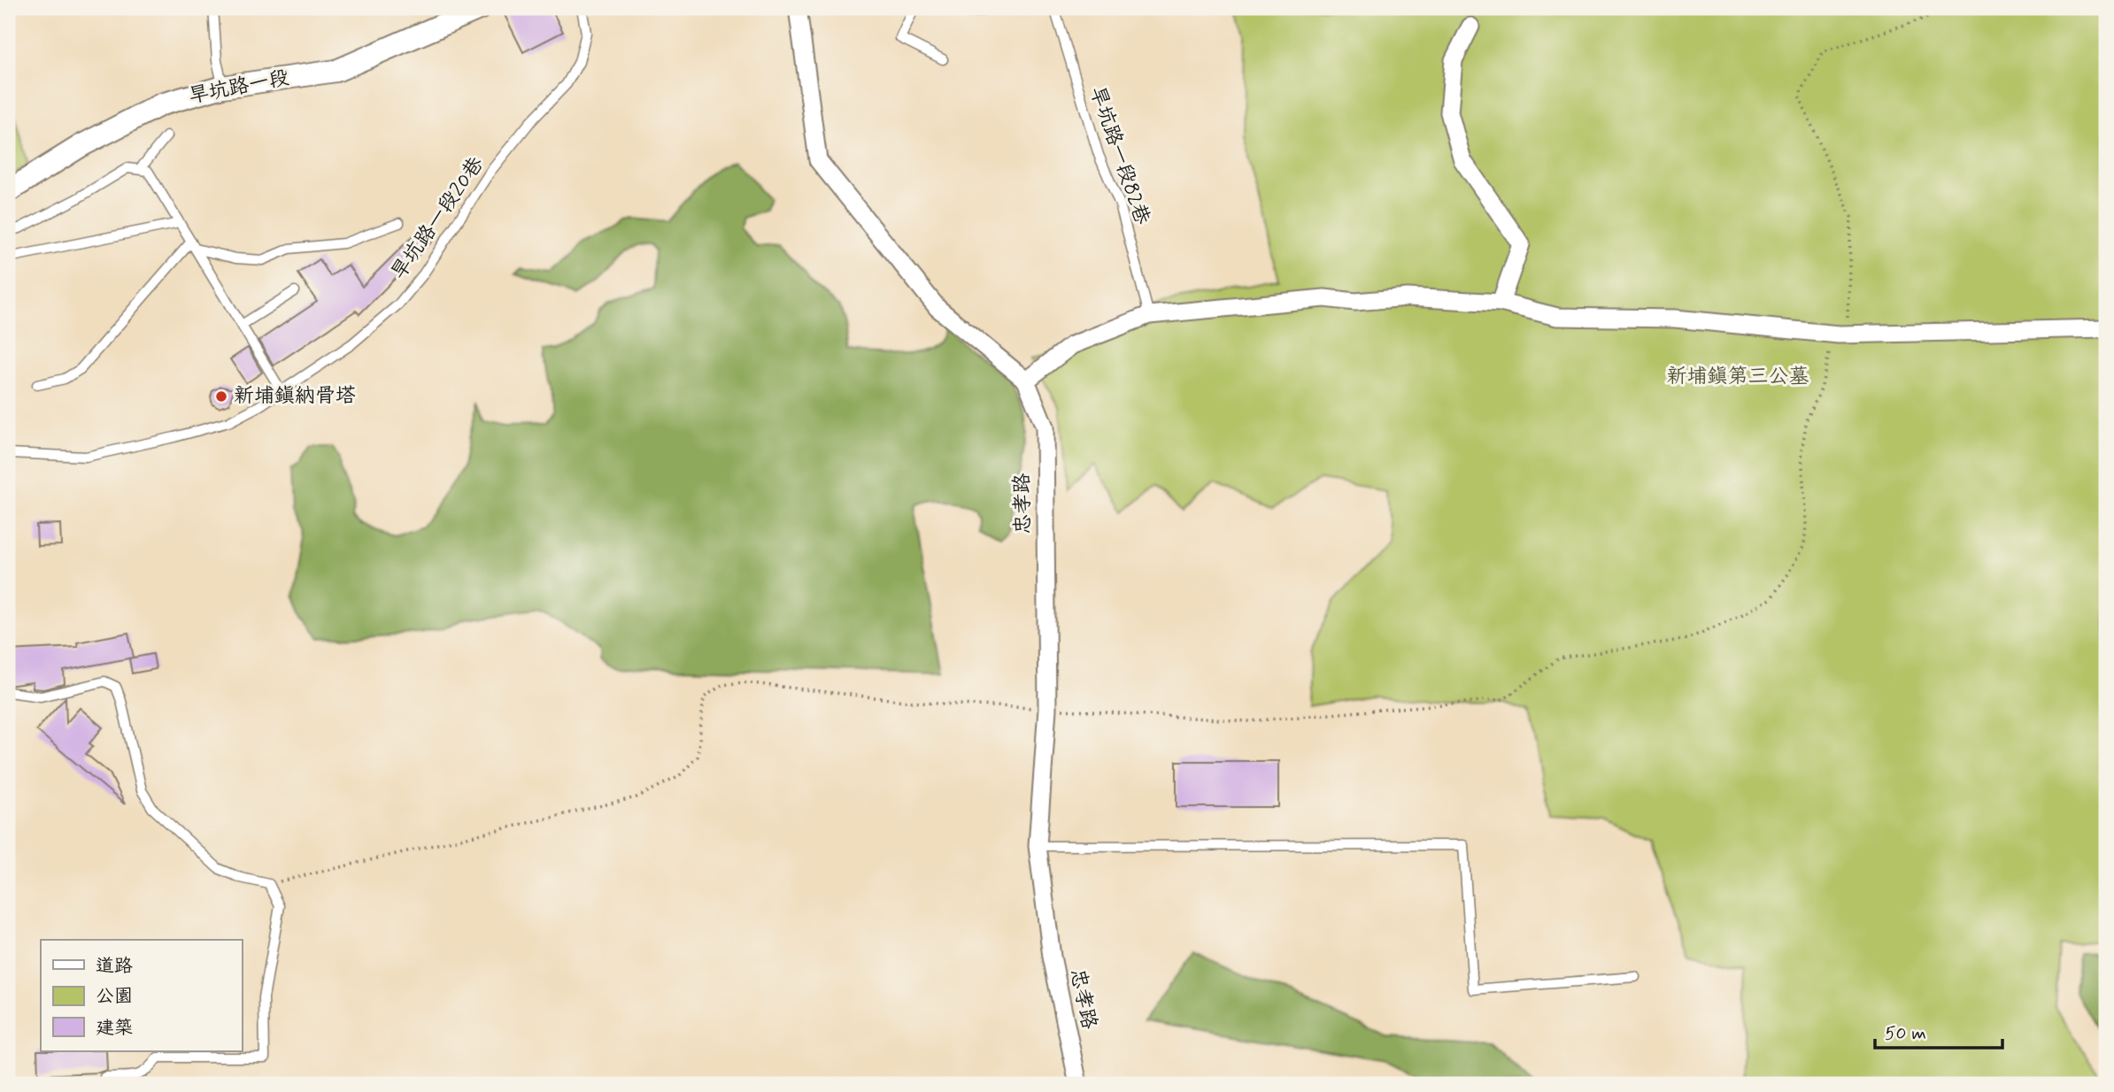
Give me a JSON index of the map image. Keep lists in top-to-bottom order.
{
  "streets": {
    "street": ["旱坑路一段", "忠孝路"],
    "lane": ["旱坑路一段82巷", "旱坑路一段20巷"]
  },
  "parks": ["新埔鎮第三公墓"],
  "places": ["新埔鎮納骨塔"],
  "legend": ["道路", "公園", "建築"],
  "scale_bar": "50 m"
}
